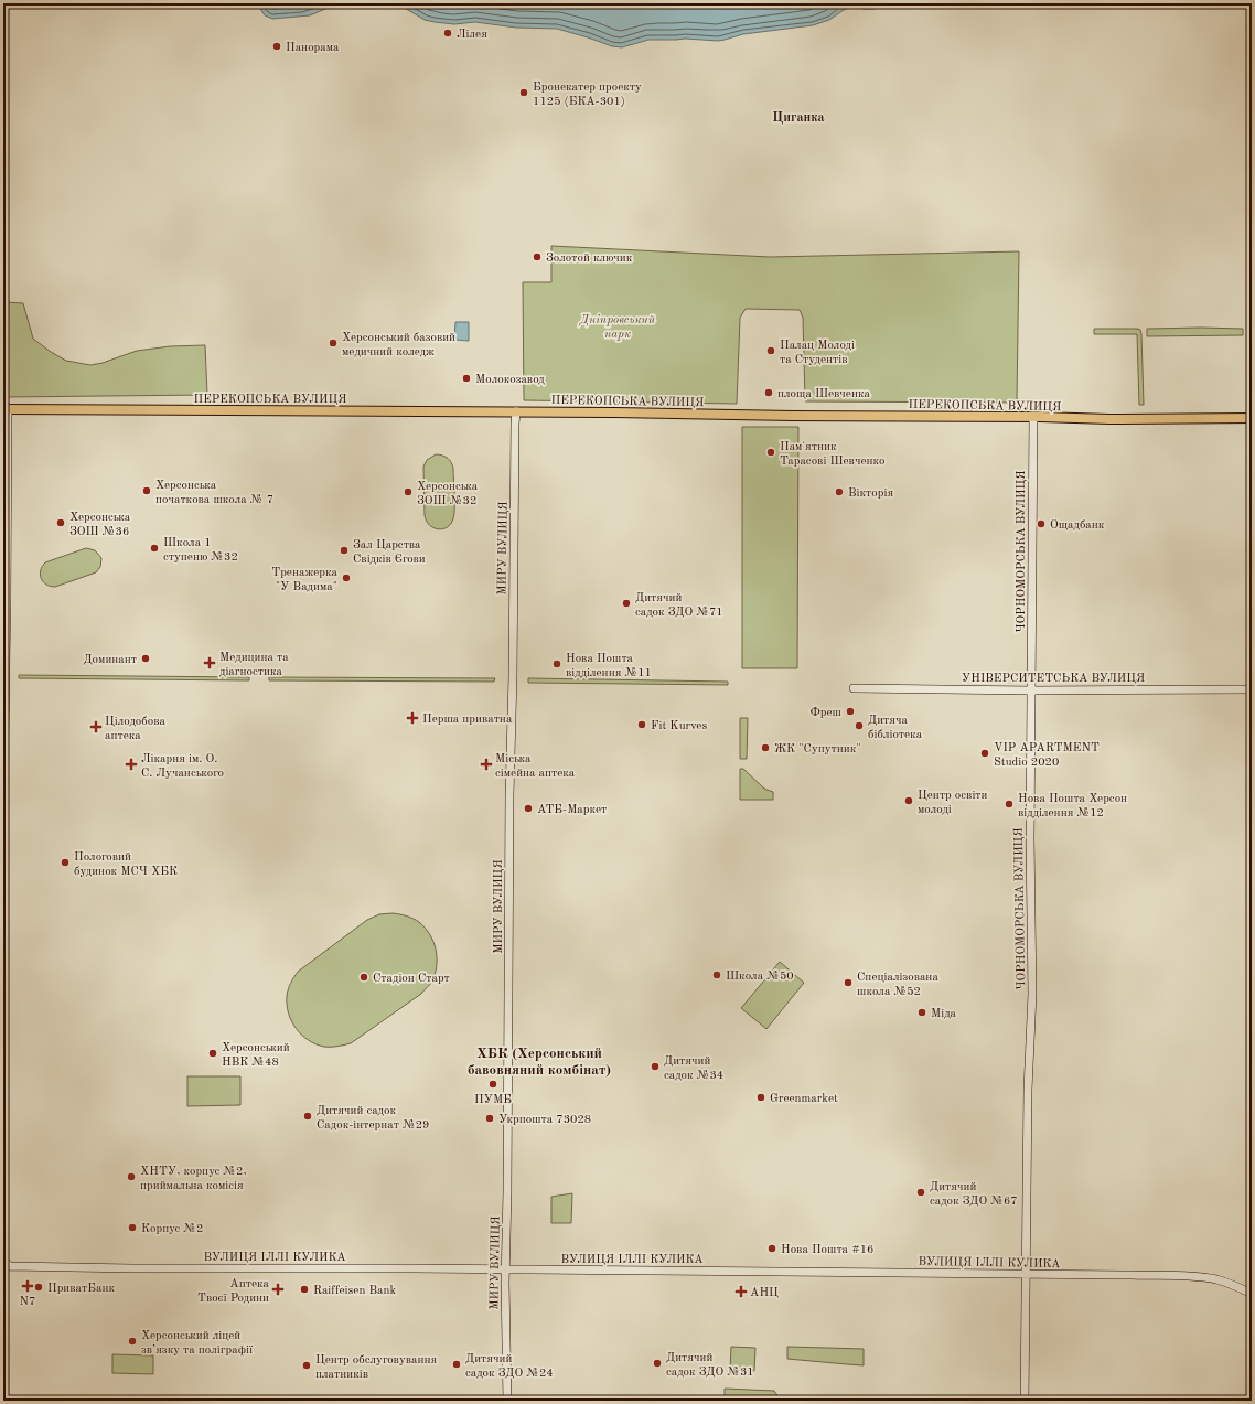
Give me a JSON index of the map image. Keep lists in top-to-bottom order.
{
  "streets": {
    "main road": ["ПЕРЕКОПСЬКА ВУЛИЦЯ"],
    "street": [
      "МИРУ ВУЛИЦЯ",
      "ЧОРНОМОРСЬКА ВУЛИЦЯ",
      "УНІВЕРСИТЕТСЬКА ВУЛИЦЯ",
      "ВУЛИЦЯ ІЛЛІ КУЛИКА"
    ]
  },
  "crossings": [
    ["ПЕРЕКОПСЬКА ВУЛИЦЯ", "МИРУ ВУЛИЦЯ"],
    ["ПЕРЕКОПСЬКА ВУЛИЦЯ", "ЧОРНОМОРСЬКА ВУЛИЦЯ"],
    ["МИРУ ВУЛИЦЯ", "ВУЛИЦЯ ІЛЛІ КУЛИКА"],
    ["ЧОРНОМОРСЬКА ВУЛИЦЯ", "УНІВЕРСИТЕТСЬКА ВУЛИЦЯ"],
    ["ЧОРНОМОРСЬКА ВУЛИЦЯ", "ВУЛИЦЯ ІЛЛІ КУЛИКА"]
  ],
  "districts": ["Циганка", "ХБК (Херсонський бавовняний комбінат)"],
  "parks": ["Дніпровський парк"],
  "places": {
    "other": [
      "Лілея",
      "Панорама",
      "Бронекатер проекту 1125 (БКА-301)",
      "Золотой ключик",
      "Херсонський базовий медичний коледж",
      "Палац Молоді та Студентів",
      "Молокозавод",
      "площа Шевченка",
      "Пам'ятник Тарасові Шевченко",
      "Херсонська початкова школа № 7",
      "Херсонська ЗОШ №32",
      "Вікторія",
      "Херсонська ЗОШ №36",
      "Ощадбанк",
      "Школа 1 ступеню №32",
      "Зал Царства Свідків Єгови",
      "Тренажерка \"У Вадима\"",
      "Дитячий садок ЗДО №71",
      "Доминант",
      "Нова Пошта відділення №11",
      "Фреш",
      "Fit Kurves",
      "Дитяча бібліотека",
      "ЖК \"Супутник\"",
      "VIP APARTMENT Studio 2020",
      "Центр освіти молоді",
      "Нова Пошта Херсон відділення №12",
      "АТБ-Маркет",
      "Пологовий будинок МСЧ ХБК",
      "Школа №50",
      "Стадіон Старт",
      "Спеціалізована школа №52",
      "Міда",
      "Херсонський НВК №48",
      "Дитячий садок №34",
      "ПУМБ",
      "Greenmarket",
      "Дитячий садок Садок-інтернат №29",
      "Укрпошта 73028",
      "ХНТУ, корпус №2, приймальна комісія",
      "Дитячий садок ЗДО №67",
      "Корпус №2",
      "Нова Пошта #16",
      "ПриватБанк",
      "Raiffeisen Bank",
      "Херсонський ліцей зв’язку та поліграфії",
      "Дитячий садок ЗДО №31",
      "Дитячий садок ЗДО №24",
      "Центр обслуговування платників"
    ],
    "health": [
      "Медицина та діагностика",
      "Перша приватна",
      "Цiлодобова аптека",
      "Лікарня ім. О. С. Лучанського",
      "Міська сімейна аптека",
      "N7",
      "Аптека Твоєї Родини",
      "АНЦ"
    ]
  }
}
